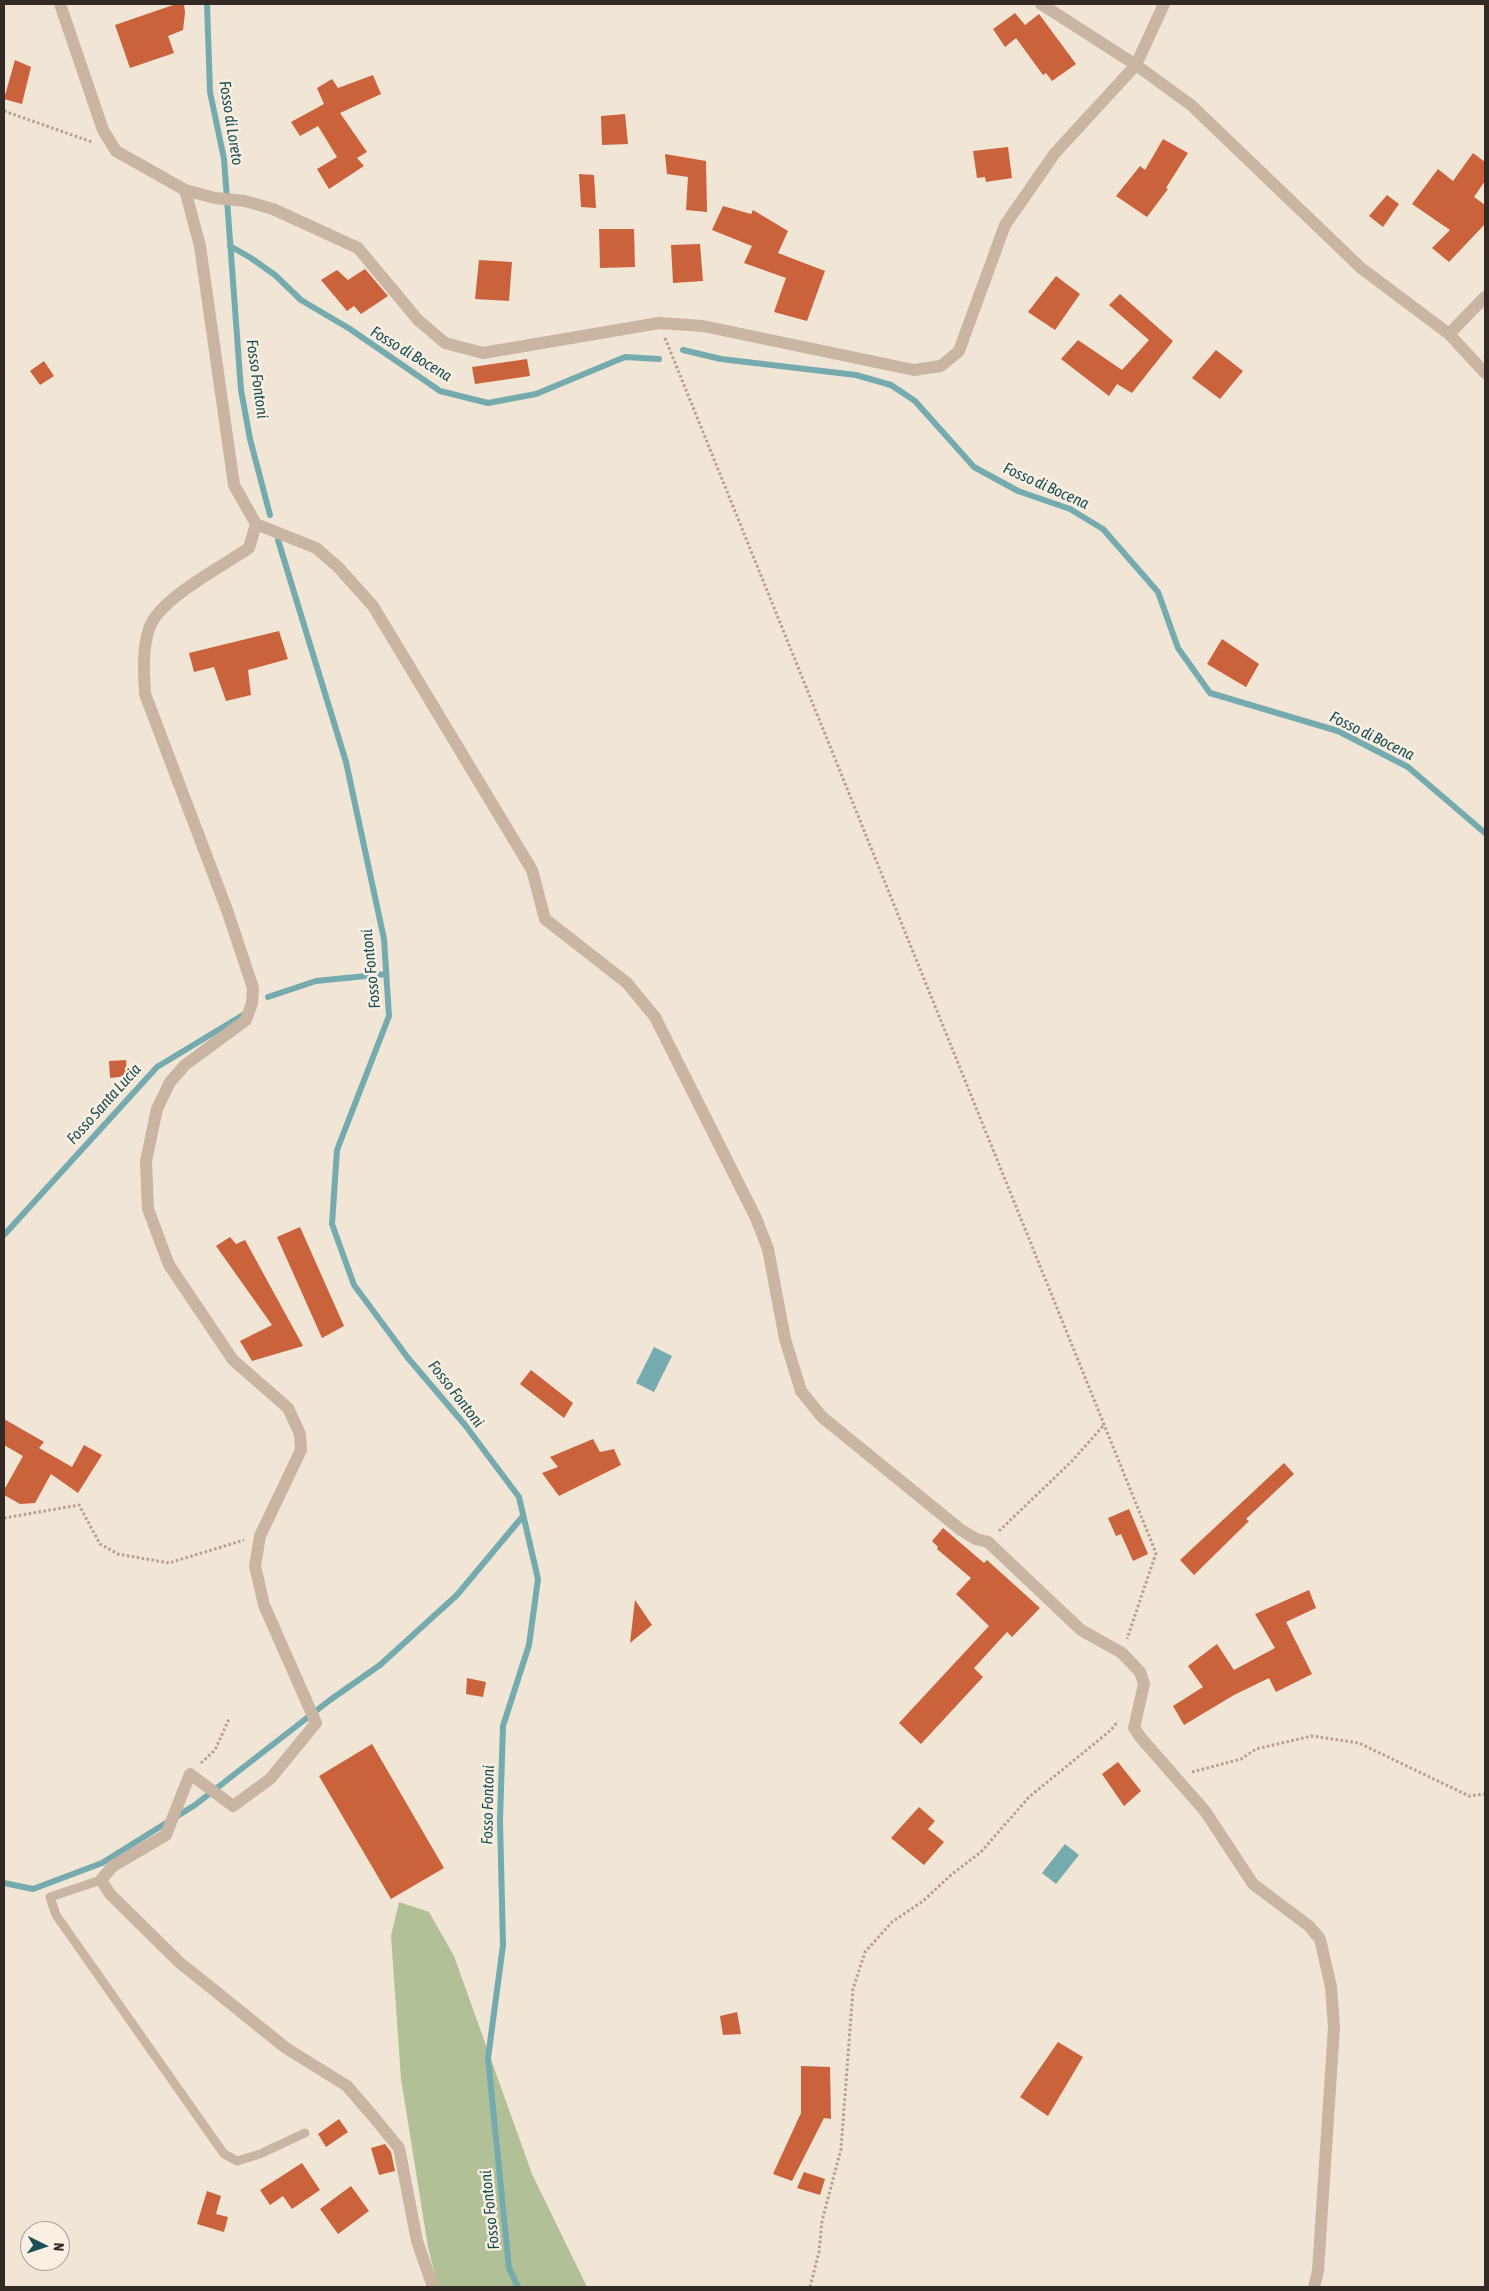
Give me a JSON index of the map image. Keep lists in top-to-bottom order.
{
  "water": [
    "Fosso di Loreto",
    "Fosso di Bocena",
    "Fosso Fontoni",
    "Fosso Santa Lucia"
  ],
  "north": "right"
}
